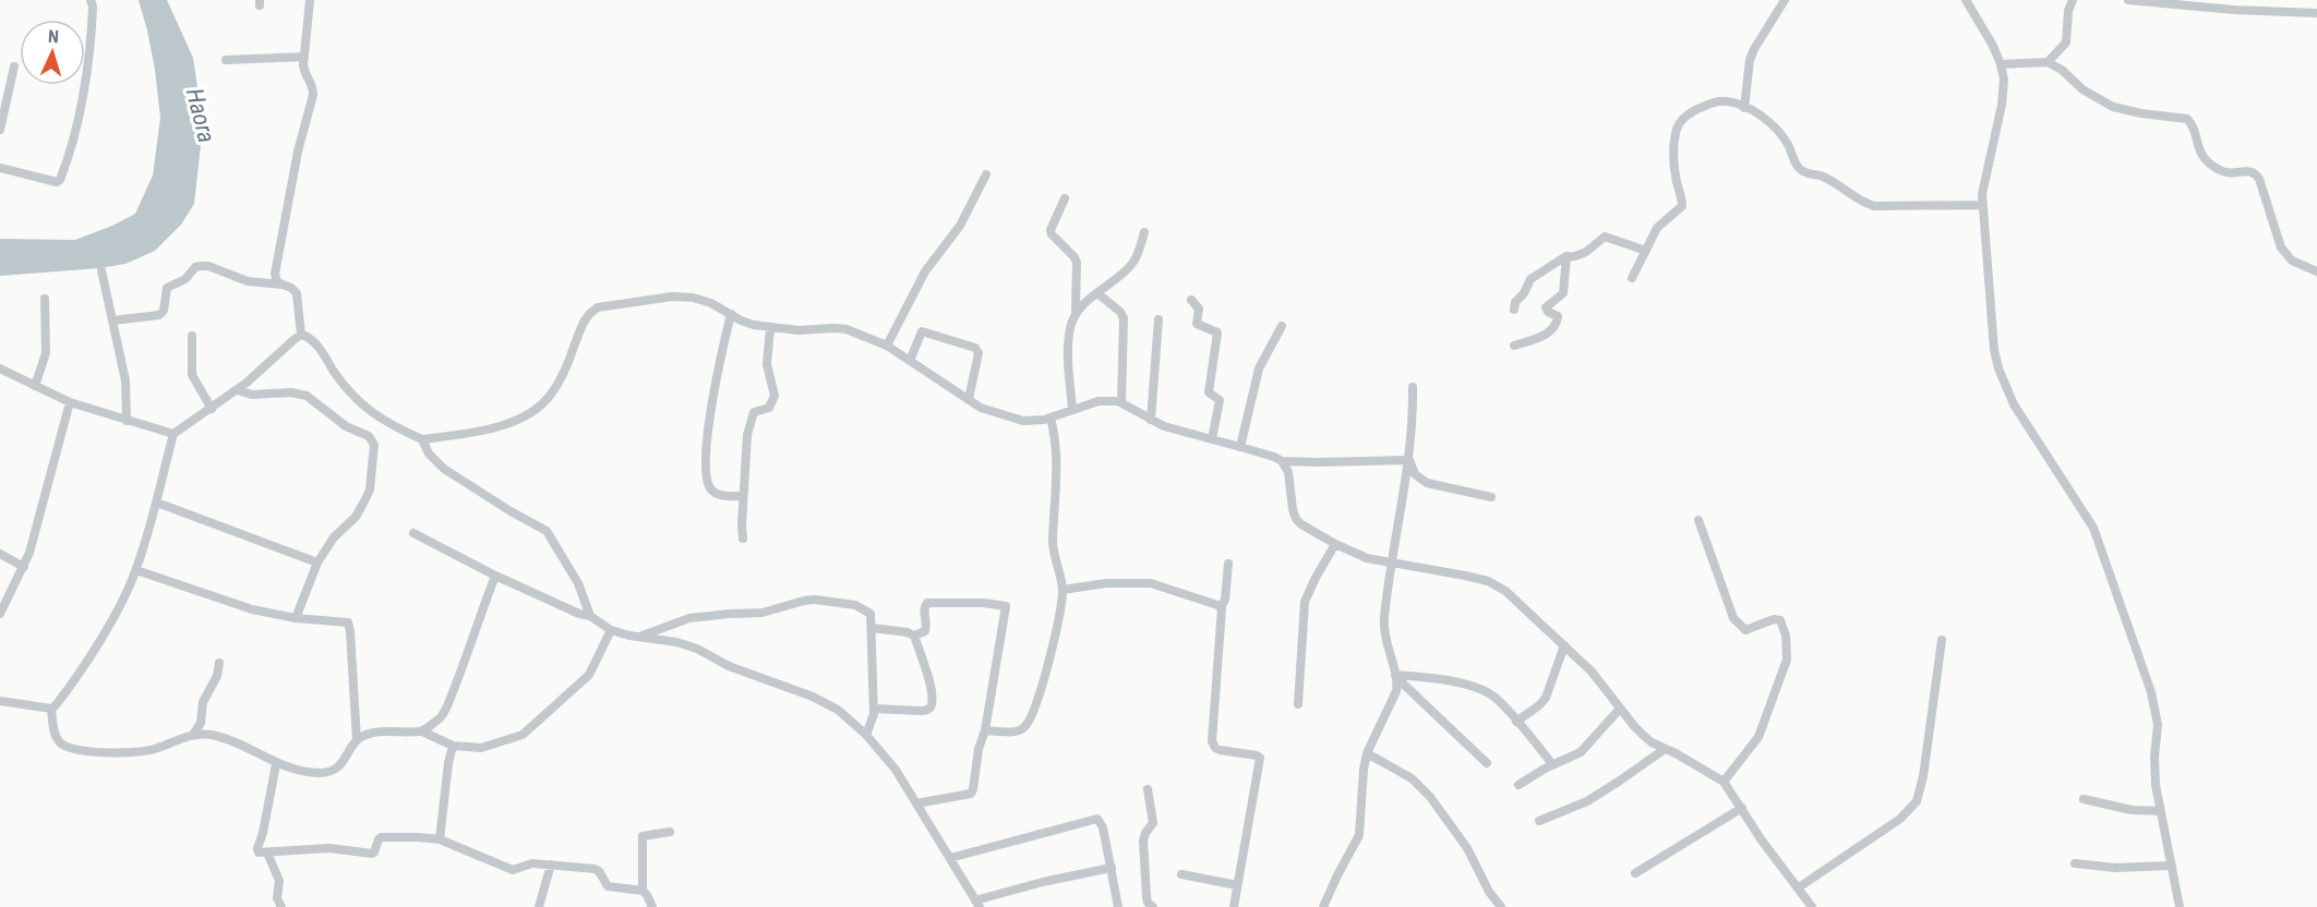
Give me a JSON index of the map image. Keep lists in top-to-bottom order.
{
  "water": ["Haora"],
  "north": "top"
}
